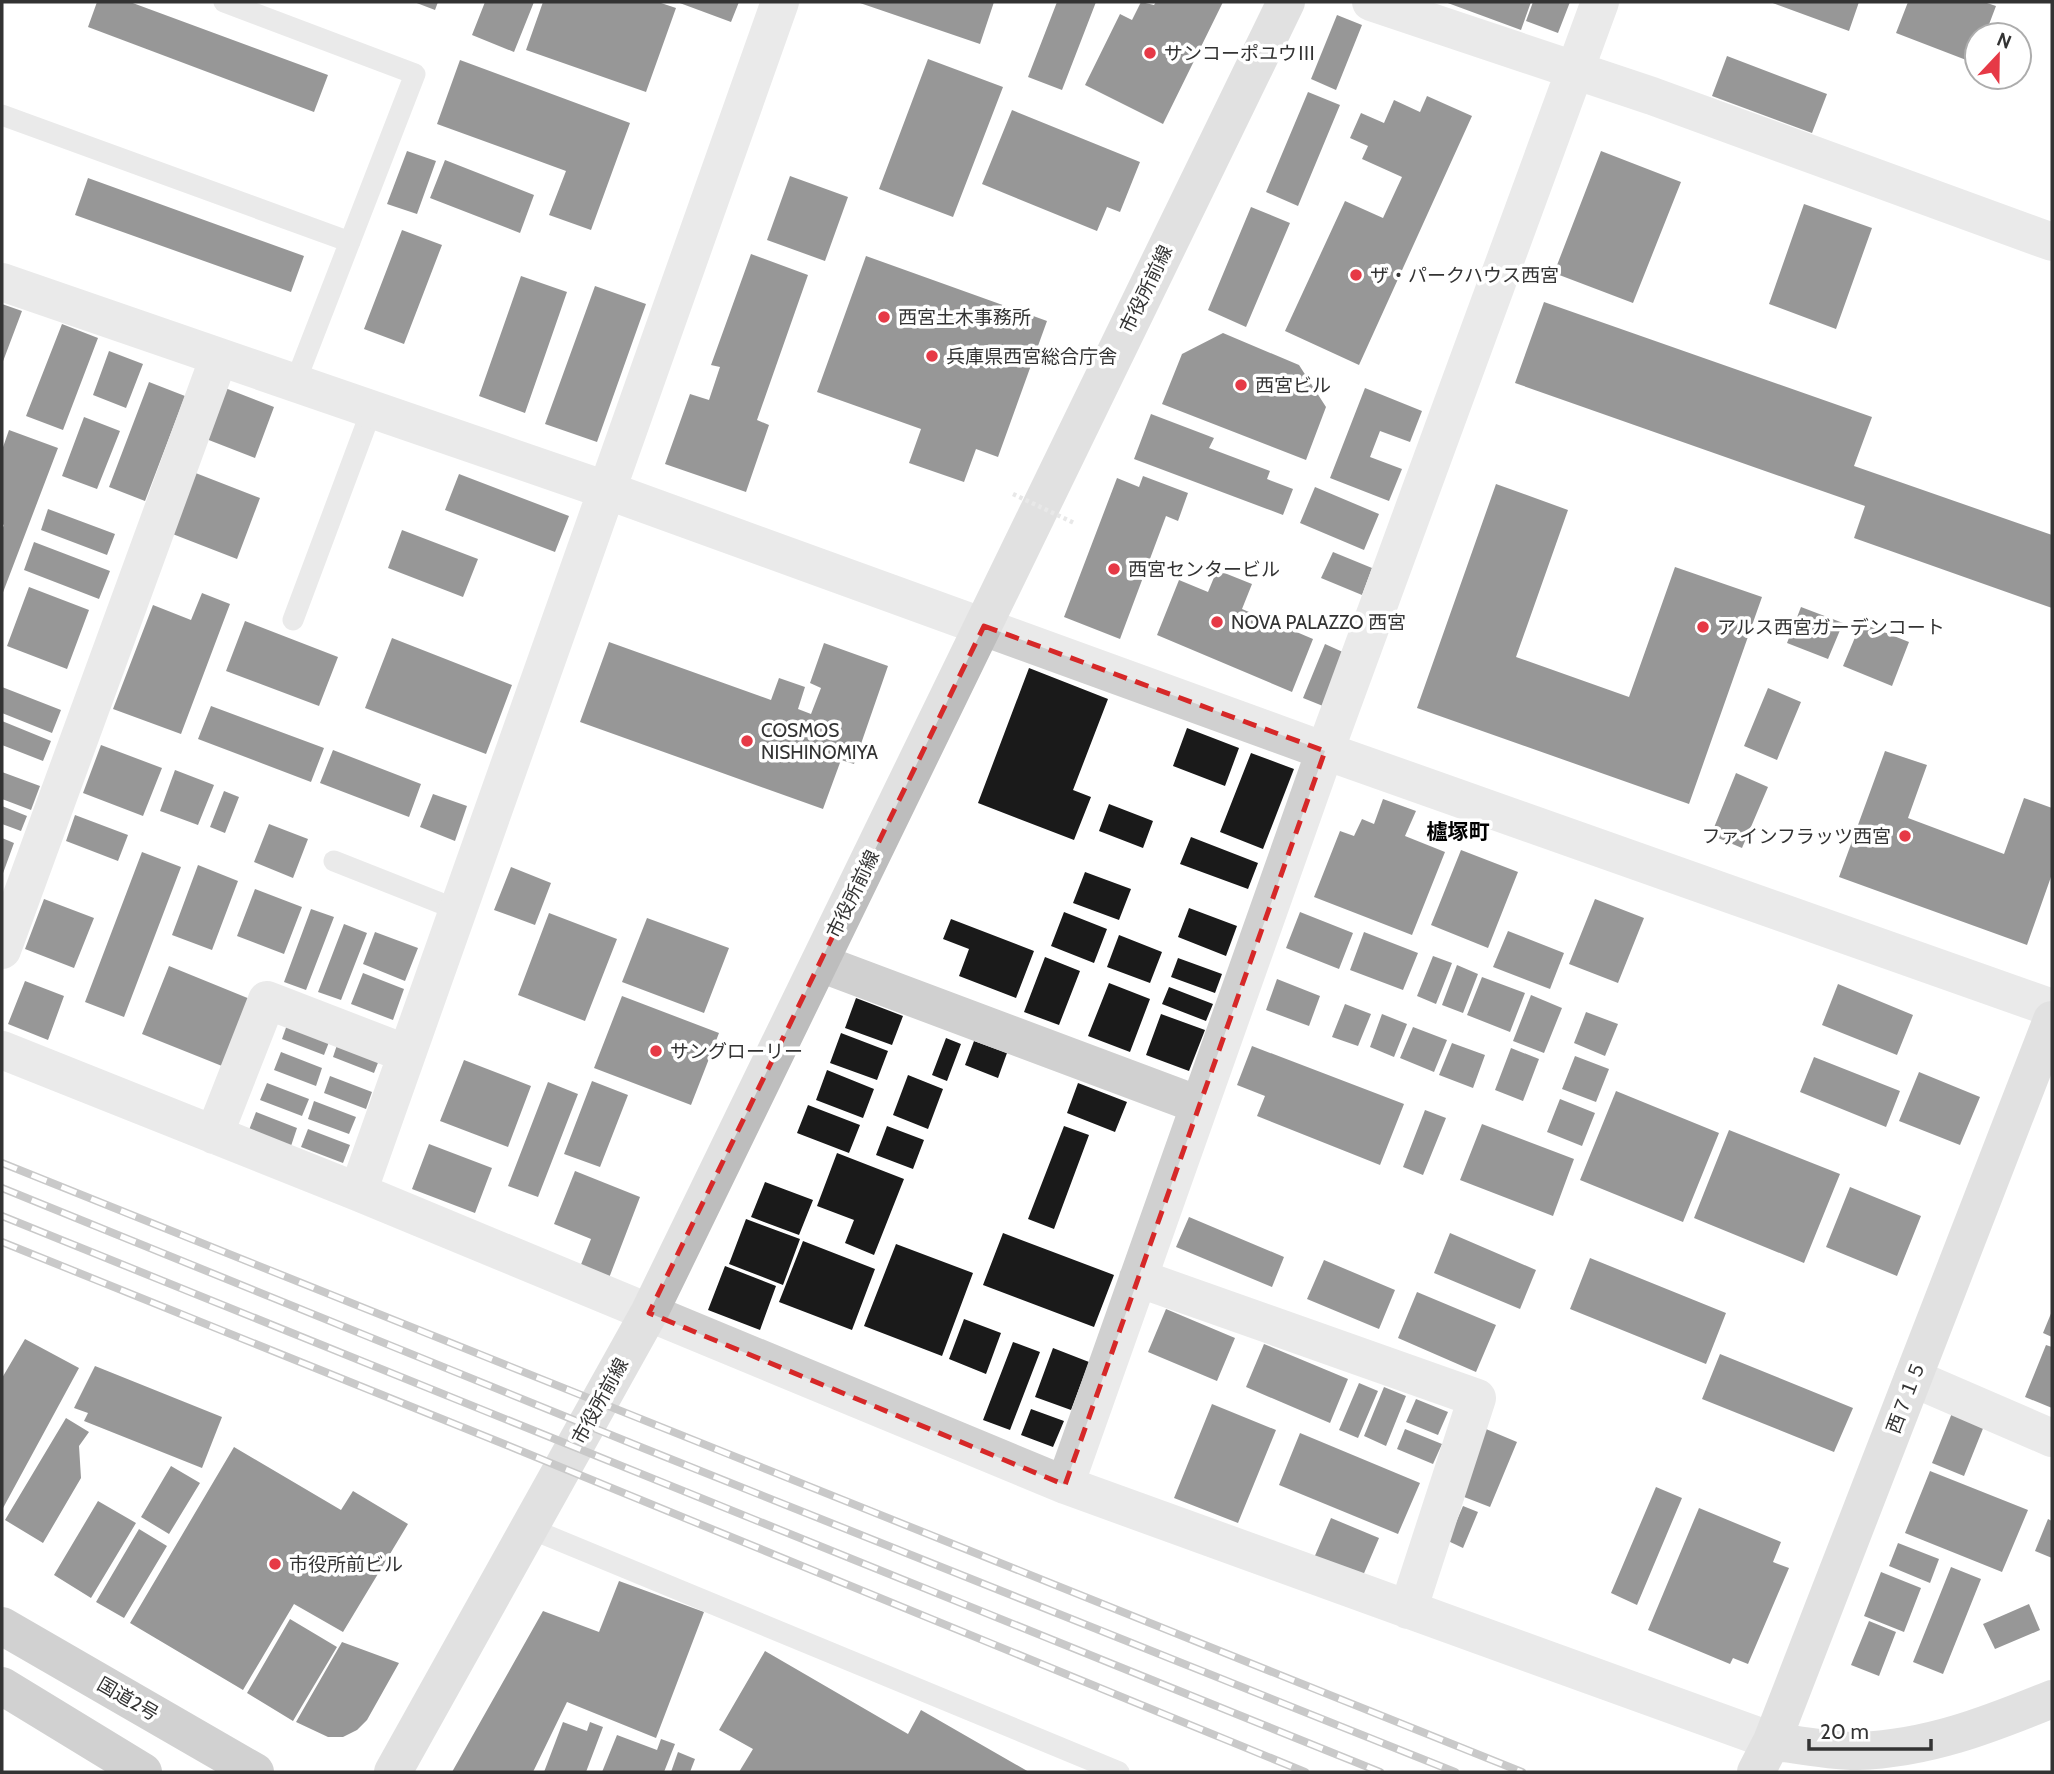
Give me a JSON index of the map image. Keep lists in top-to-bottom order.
{
  "streets": {
    "highway": ["国道2号"],
    "street": ["市役所前線", "西７１５"]
  },
  "districts": ["櫨塚町"],
  "places": [
    "サンコーポユウⅢ",
    "ザ・パークハウス西宮",
    "西宮土木事務所",
    "兵庫県西宮総合庁舎",
    "西宮ビル",
    "西宮センタービル",
    "NOVA PALAZZO 西宮",
    "アルス西宮ガーデンコート",
    "COSMOS NISHINOMIYA",
    "ファインフラッツ西宮",
    "サングローリー",
    "市役所前ビル"
  ],
  "scale_bar": "20 m",
  "north": "top"
}
